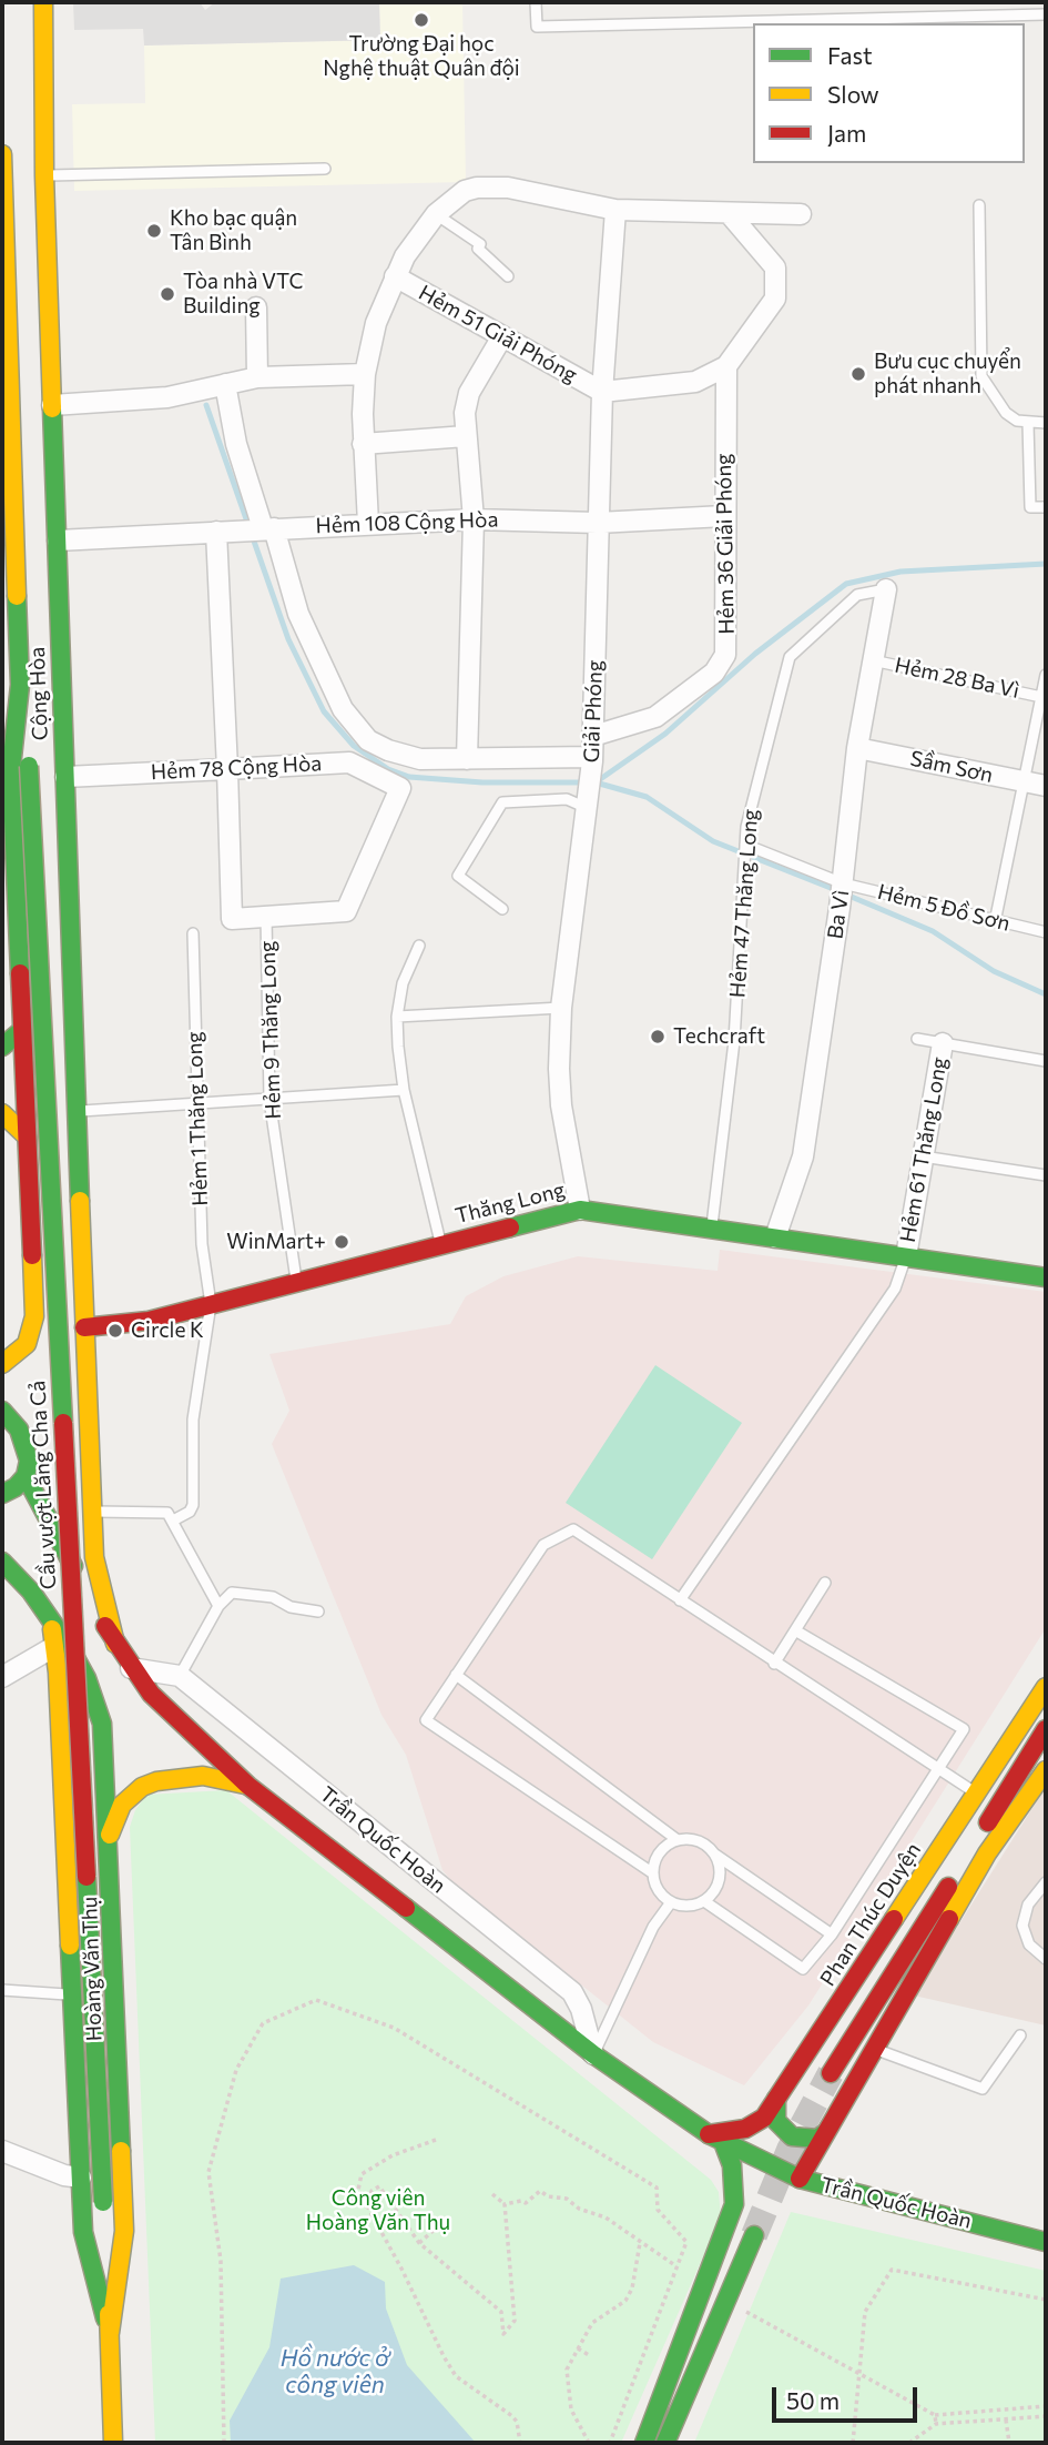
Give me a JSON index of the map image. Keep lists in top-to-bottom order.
{
  "streets": {
    "main road": [
      "Cộng Hòa",
      "Thăng Long",
      "Cầu vượt Lăng Cha Cả",
      "Trần Quốc Hoàn",
      "Phan Thúc Duyện",
      "Hoàng Văn Thụ"
    ],
    "street": [
      "Hẻm 51 Giải Phóng",
      "Hẻm 108 Cộng Hòa",
      "Hẻm 36 Giải Phóng",
      "Giải Phóng",
      "Sầm Sơn",
      "Hẻm 78 Cộng Hòa",
      "Ba Vì",
      "Hẻm 61 Thăng Long"
    ],
    "lane": [
      "Hẻm 28 Ba Vì",
      "Hẻm 47 Thăng Long",
      "Hẻm 5 Đồ Sơn",
      "Hẻm 9 Thăng Long",
      "Hẻm 1 Thăng Long"
    ]
  },
  "crossings": [
    ["Hẻm 51 Giải Phóng", "Hẻm 108 Cộng Hòa"],
    ["Hẻm 51 Giải Phóng", "Giải Phóng"],
    ["Hẻm 108 Cộng Hòa", "Hẻm 36 Giải Phóng"],
    ["Hẻm 108 Cộng Hòa", "Cộng Hòa"],
    ["Hẻm 108 Cộng Hòa", "Giải Phóng"],
    ["Hẻm 36 Giải Phóng", "Giải Phóng"],
    ["Hẻm 28 Ba Vì", "Ba Vì"],
    ["Cộng Hòa", "Hẻm 78 Cộng Hòa"],
    ["Cộng Hòa", "Thăng Long"],
    ["Cộng Hòa", "Cầu vượt Lăng Cha Cả"],
    ["Cộng Hòa", "Trần Quốc Hoàn"],
    ["Giải Phóng", "Thăng Long"],
    ["Sầm Sơn", "Ba Vì"],
    ["Hẻm 78 Cộng Hòa", "Hẻm 9 Thăng Long"],
    ["Hẻm 47 Thăng Long", "Hẻm 5 Đồ Sơn"],
    ["Hẻm 47 Thăng Long", "Ba Vì"],
    ["Hẻm 47 Thăng Long", "Thăng Long"],
    ["Hẻm 5 Đồ Sơn", "Ba Vì"],
    ["Ba Vì", "Thăng Long"],
    ["Hẻm 9 Thăng Long", "Thăng Long"],
    ["Hẻm 1 Thăng Long", "Thăng Long"],
    ["Hẻm 61 Thăng Long", "Thăng Long"],
    ["Cầu vượt Lăng Cha Cả", "Hoàng Văn Thụ"],
    ["Trần Quốc Hoàn", "Phan Thúc Duyện"]
  ],
  "water": ["Hồ nước ở công viên"],
  "parks": ["Công viên Hoàng Văn Thụ"],
  "places": [
    "Trường Đại học Nghệ thuật Quân đội",
    "Kho bạc quận Tân Bình",
    "Tòa nhà VTC Building",
    "Bưu cục chuyển phát nhanh",
    "Techcraft",
    "WinMart+",
    "Circle K"
  ],
  "legend": ["Fast", "Slow", "Jam"],
  "scale_bar": "50 m"
}
